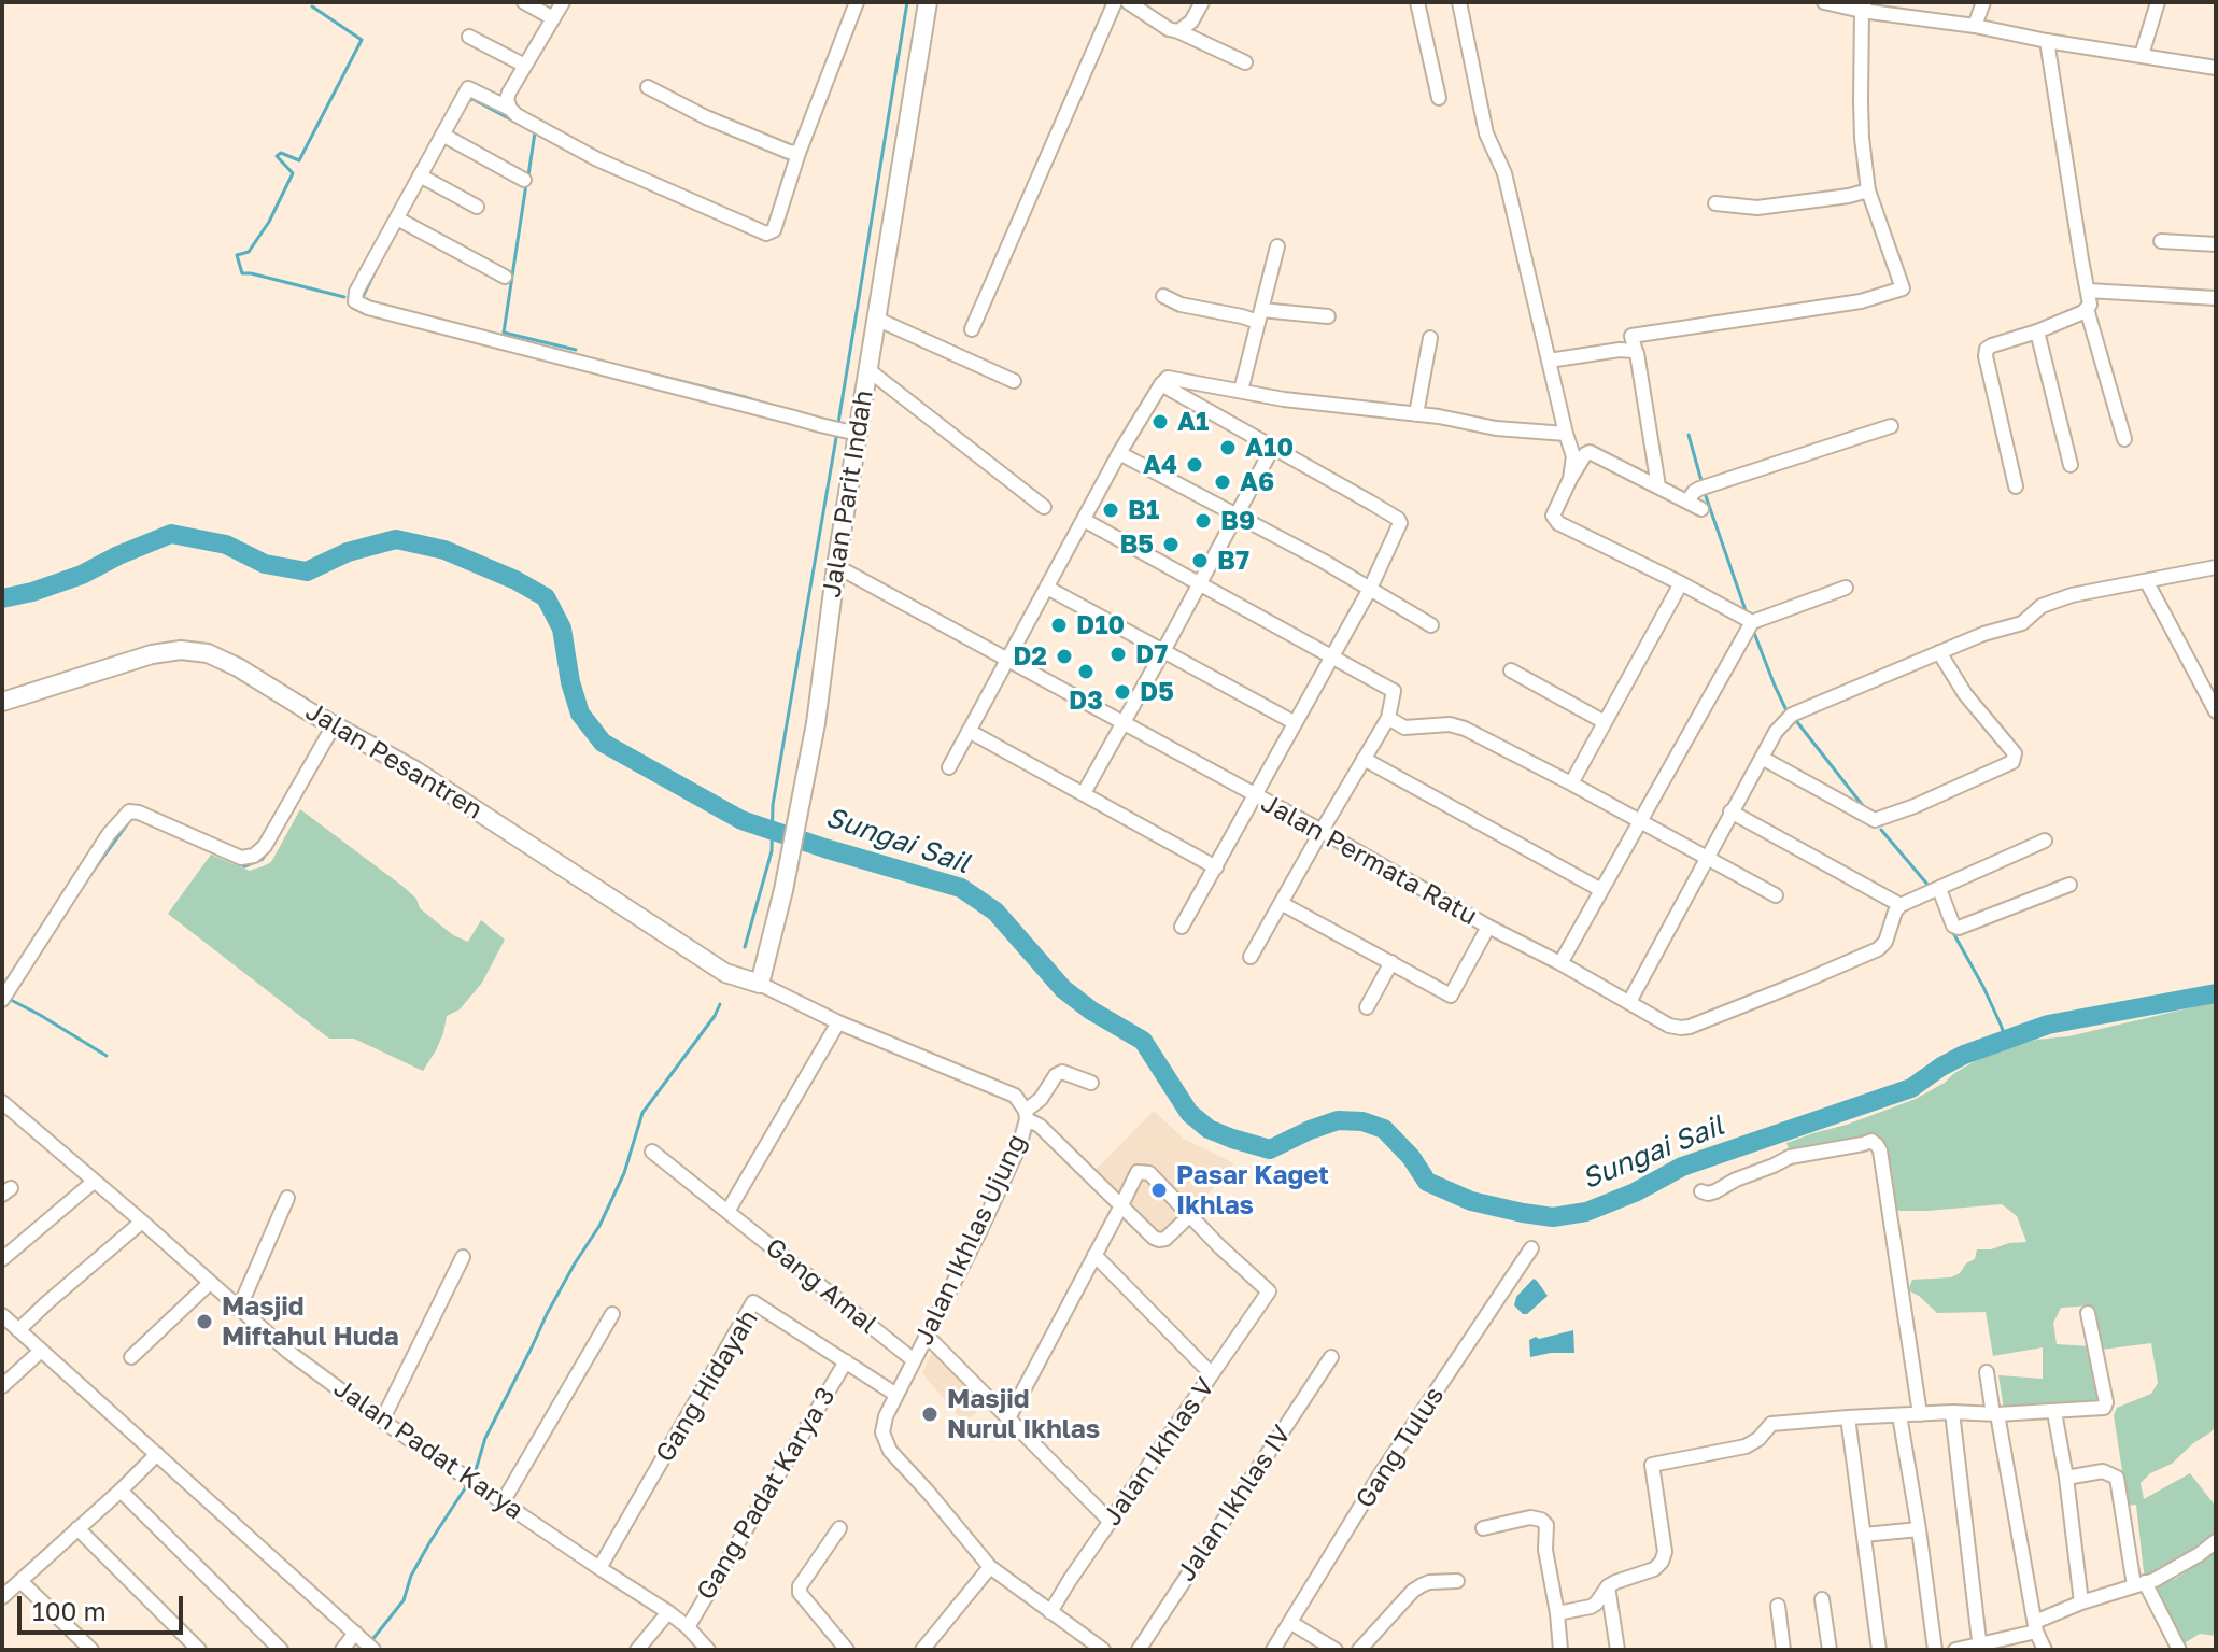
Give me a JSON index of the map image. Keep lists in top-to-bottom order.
{
  "streets": {
    "main road": ["Jalan Parit Indah", "Jalan Pesantren"],
    "street": [
      "Jalan Permata Ratu",
      "Jalan Ikhlas Ujung",
      "Gang Amal",
      "Gang Hidayah",
      "Gang Tulus",
      "Jalan Padat Karya",
      "Jalan Ikhlas V",
      "Gang Padat Karya 3",
      "Jalan Ikhlas IV"
    ]
  },
  "crossings": [
    ["Jalan Parit Indah", "Jalan Pesantren"],
    ["Jalan Parit Indah", "Jalan Permata Ratu"],
    ["Jalan Parit Indah", "Jalan Ikhlas Ujung"],
    ["Jalan Pesantren", "Jalan Ikhlas Ujung"],
    ["Jalan Ikhlas Ujung", "Gang Amal"],
    ["Jalan Ikhlas Ujung", "Gang Hidayah"],
    ["Jalan Ikhlas Ujung", "Jalan Ikhlas V"],
    ["Gang Hidayah", "Jalan Padat Karya"],
    ["Gang Hidayah", "Gang Padat Karya 3"],
    ["Jalan Padat Karya", "Gang Padat Karya 3"]
  ],
  "water": ["Sungai Sail"],
  "places": [
    "A1",
    "A10",
    "A4",
    "A6",
    "B1",
    "B9",
    "B5",
    "B7",
    "D10",
    "D7",
    "D2",
    "D3",
    "D5",
    "Pasar Kaget Ikhlas",
    "Masjid Miftahul Huda",
    "Masjid Nurul Ikhlas"
  ],
  "scale_bar": "100 m"
}
